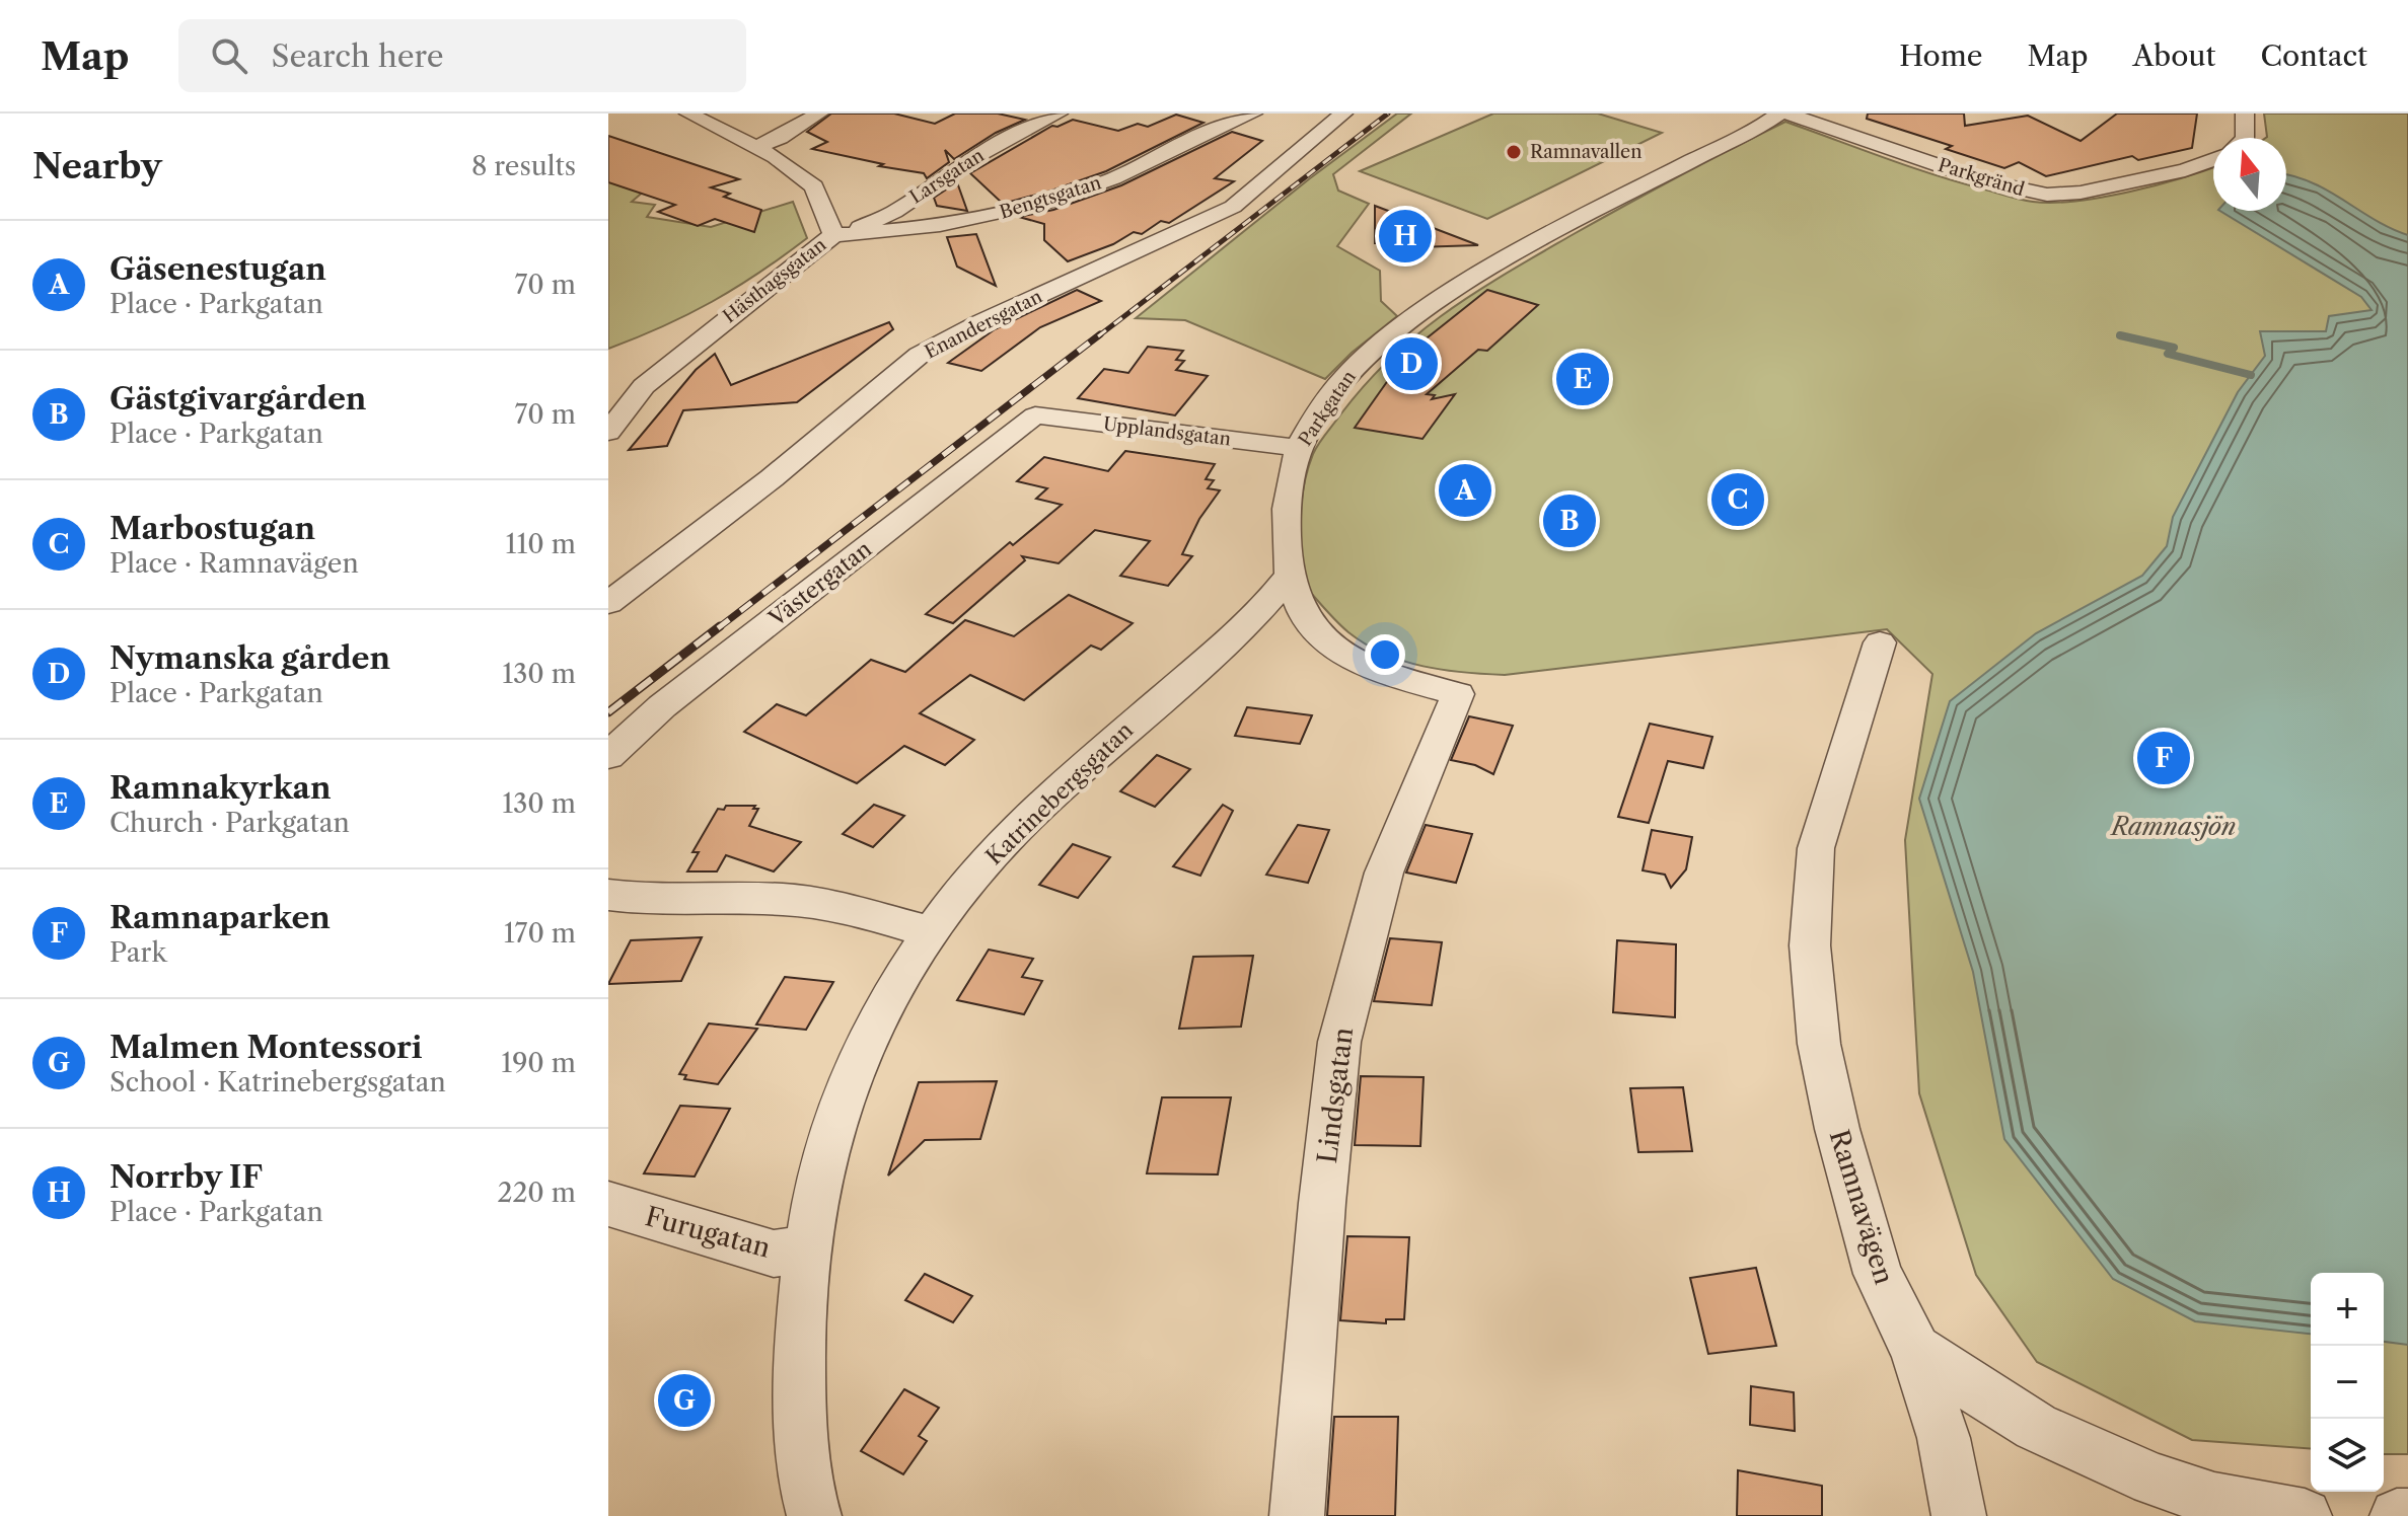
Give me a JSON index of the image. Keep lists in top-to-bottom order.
{
  "streets": {
    "street": [
      "Larsgatan",
      "Parkgränd",
      "Bengtsgatan",
      "Hästhagsgatan",
      "Enandersgatan",
      "Parkgatan",
      "Upplandsgatan",
      "Västergatan",
      "Katrinebergsgatan",
      "Lindsgatan",
      "Ramnavägen",
      "Furugatan"
    ]
  },
  "crossings": [
    ["Larsgatan", "Bengtsgatan"],
    ["Larsgatan", "Hästhagsgatan"],
    ["Bengtsgatan", "Hästhagsgatan"],
    ["Parkgatan", "Upplandsgatan"],
    ["Parkgatan", "Katrinebergsgatan"],
    ["Parkgatan", "Lindsgatan"],
    ["Upplandsgatan", "Västergatan"],
    ["Katrinebergsgatan", "Furugatan"]
  ],
  "water": ["Ramnasjön"],
  "places": ["Ramnavallen"],
  "north": "top",
  "page": {
    "header": "Map",
    "search": "Search here",
    "nav": [
      "Home",
      "Map",
      "About",
      "Contact"
    ],
    "heading": ["Nearby", "8 results"],
    "pins": [
      "H",
      "D",
      "E",
      "A",
      "C",
      "B",
      "F",
      "G"
    ],
    "list": [
      {
        "mark": "A",
        "name": "Gäsenestugan",
        "note": "Place · Parkgatan",
        "value": "70 m"
      },
      {
        "mark": "B",
        "name": "Gästgivargården",
        "note": "Place · Parkgatan",
        "value": "70 m"
      },
      {
        "mark": "C",
        "name": "Marbostugan",
        "note": "Place · Ramnavägen",
        "value": "110 m"
      },
      {
        "mark": "D",
        "name": "Nymanska gården",
        "note": "Place · Parkgatan",
        "value": "130 m"
      },
      {
        "mark": "E",
        "name": "Ramnakyrkan",
        "note": "Church · Parkgatan",
        "value": "130 m"
      },
      {
        "mark": "F",
        "name": "Ramnaparken",
        "note": "Park",
        "value": "170 m"
      },
      {
        "mark": "G",
        "name": "Malmen Montessori",
        "note": "School · Katrinebergsgatan",
        "value": "190 m"
      },
      {
        "mark": "H",
        "name": "Norrby IF",
        "note": "Place · Parkgatan",
        "value": "220 m"
      }
    ],
    "map_buttons": ["+", "−"]
  }
}
